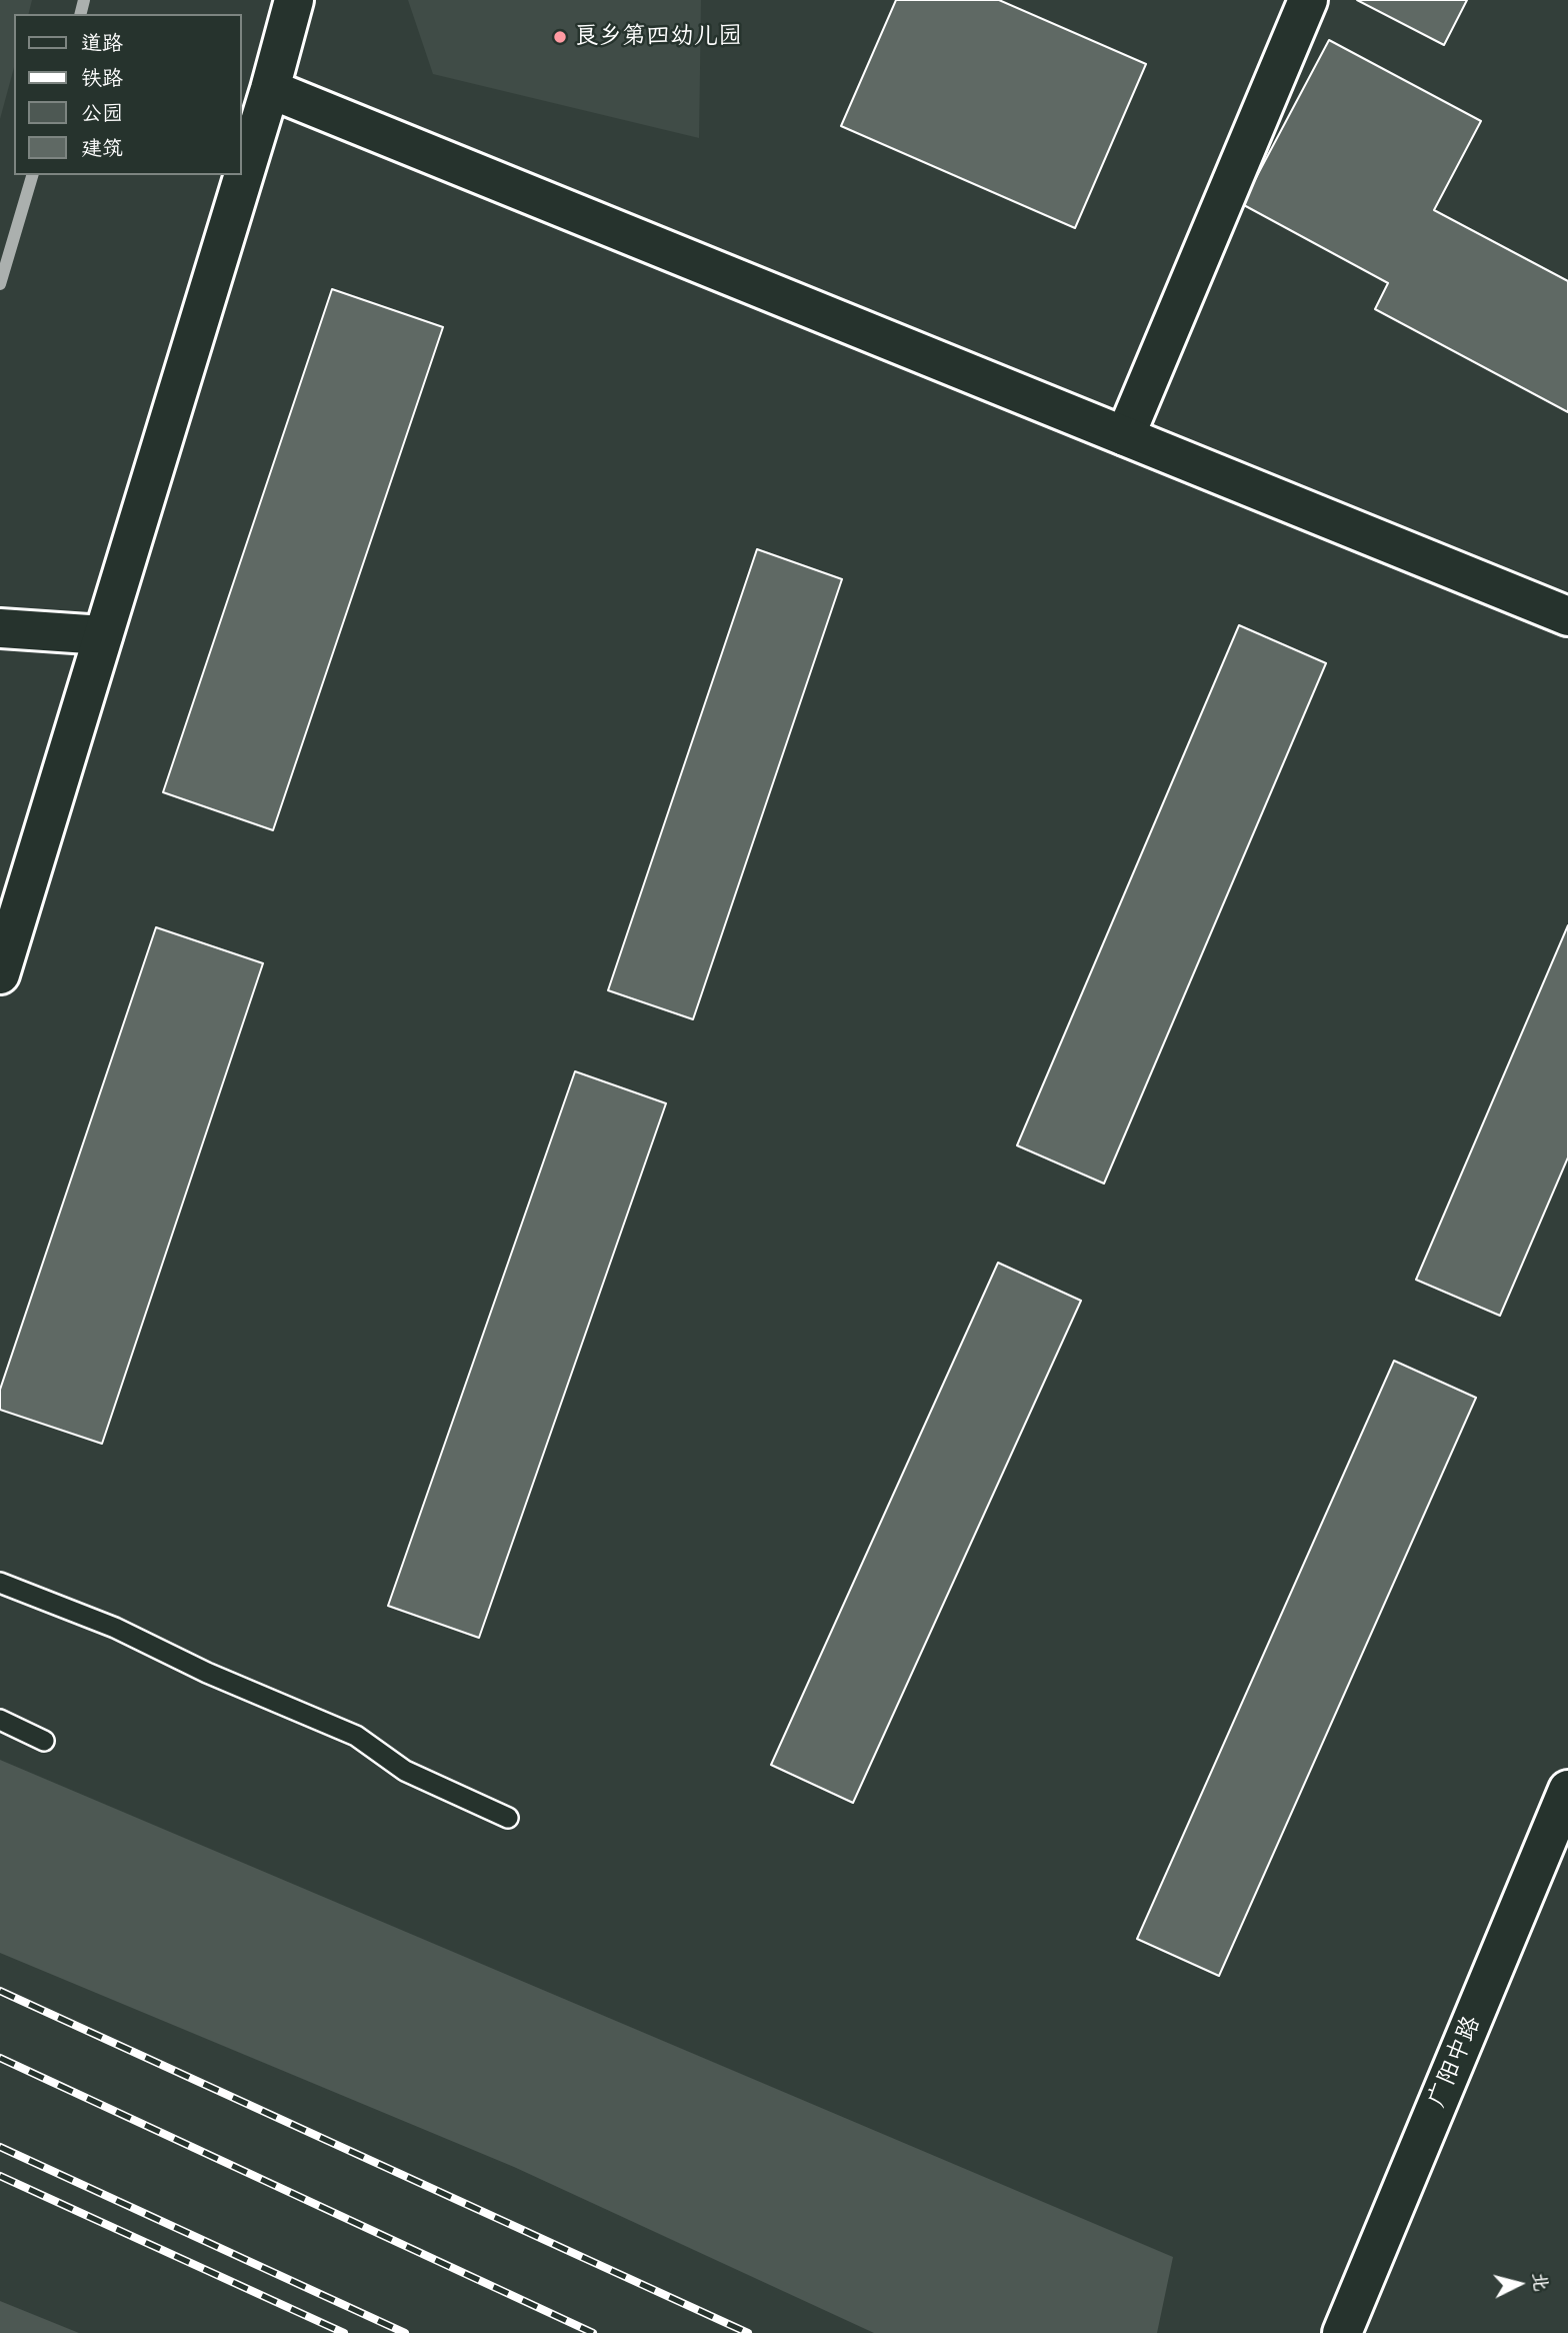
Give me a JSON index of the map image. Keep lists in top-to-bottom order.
{
  "streets": {
    "street": ["广阳中路"]
  },
  "places": ["良乡第四幼儿园"],
  "legend": [
    "道路",
    "铁路",
    "公园",
    "建筑"
  ],
  "north": "right"
}
